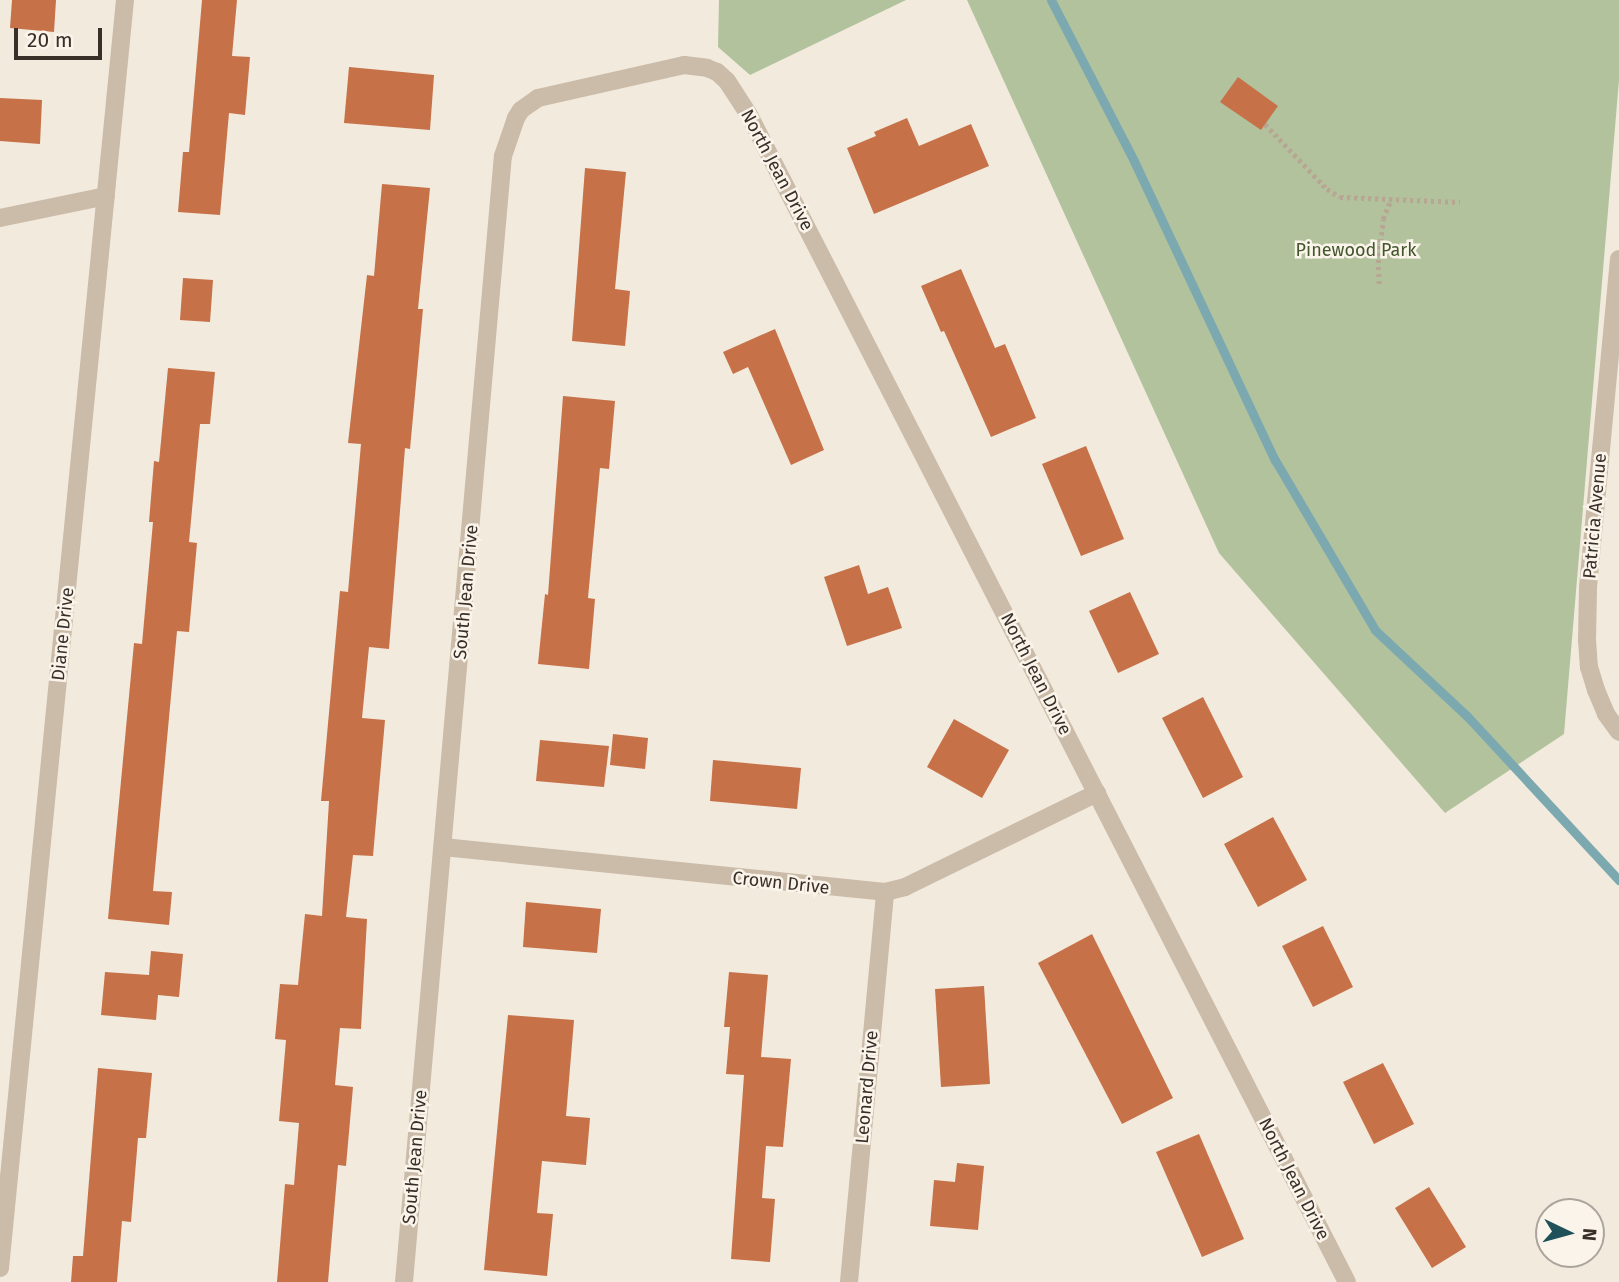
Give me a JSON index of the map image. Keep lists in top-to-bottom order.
{
  "streets": {
    "street": [
      "North Jean Drive",
      "Patricia Avenue",
      "South Jean Drive",
      "Diane Drive",
      "Crown Drive",
      "Leonard Drive"
    ]
  },
  "crossings": [
    ["North Jean Drive", "South Jean Drive"],
    ["North Jean Drive", "Crown Drive"],
    ["South Jean Drive", "Crown Drive"],
    ["Crown Drive", "Leonard Drive"]
  ],
  "parks": ["Pinewood Park"],
  "scale_bar": "20 m",
  "north": "right"
}
